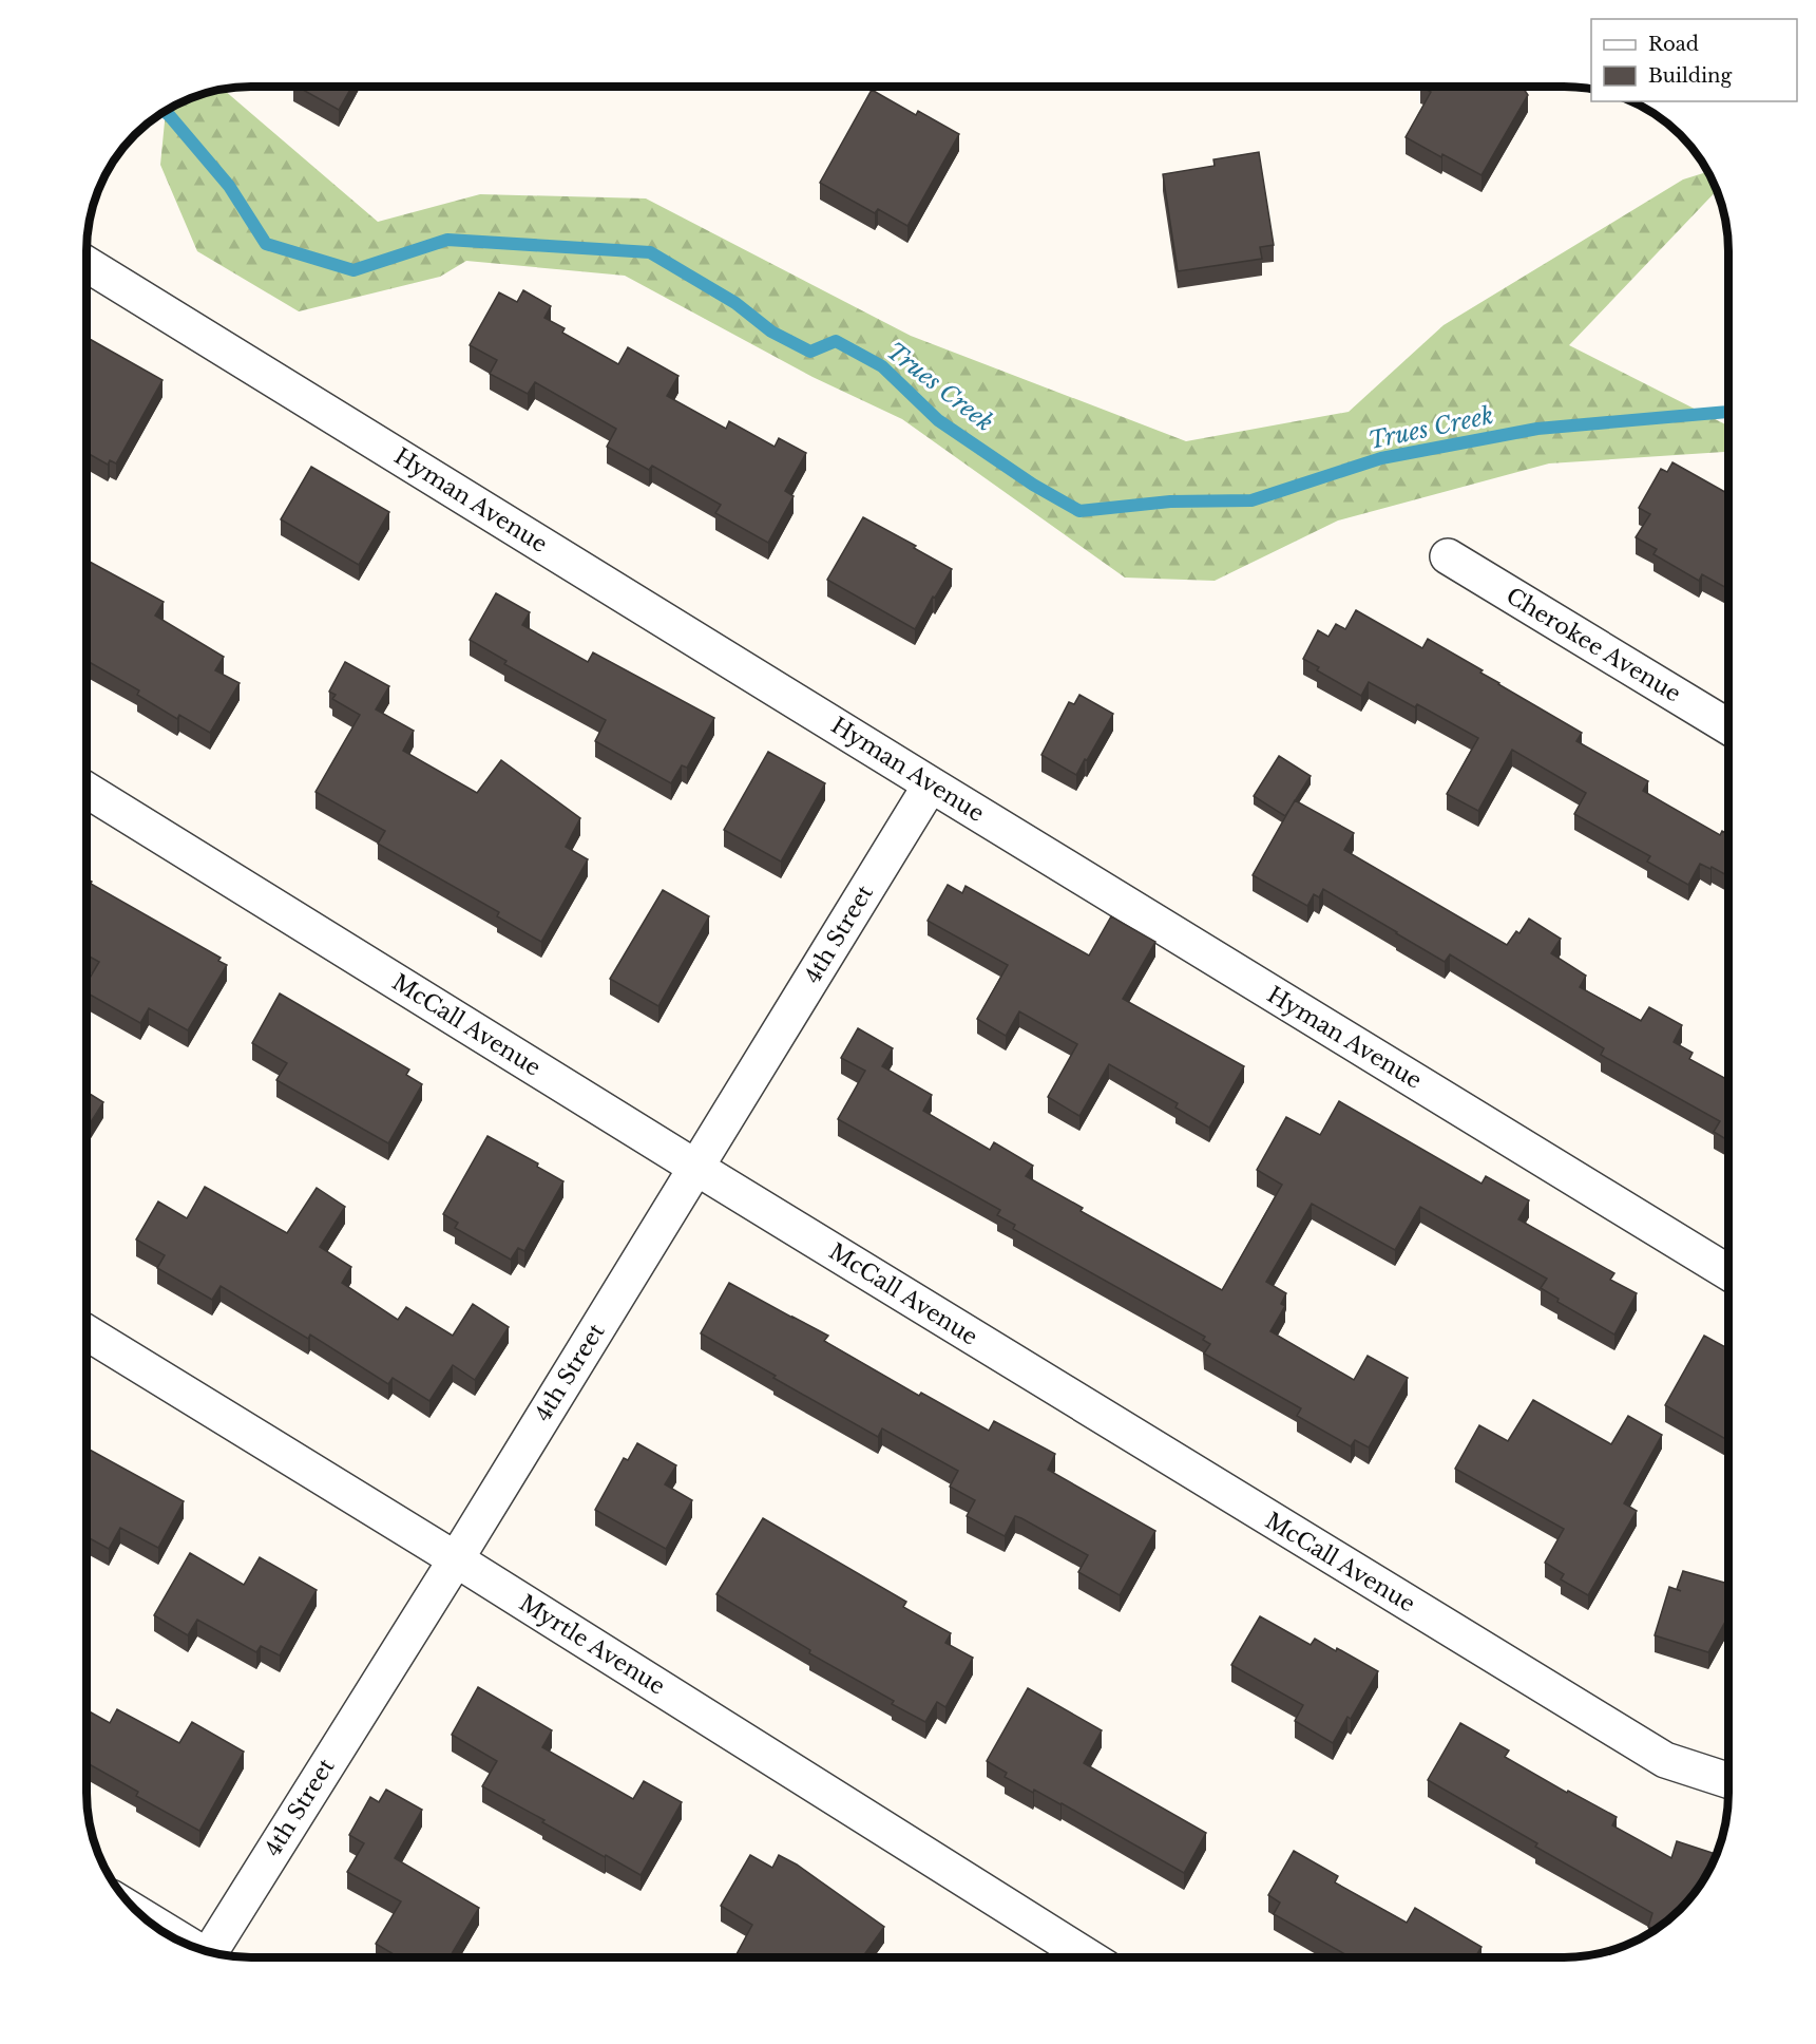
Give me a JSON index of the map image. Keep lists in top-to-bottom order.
{
  "streets": {
    "street": [
      "Hyman Avenue",
      "Cherokee Avenue",
      "4th Street",
      "McCall Avenue",
      "Myrtle Avenue"
    ]
  },
  "crossings": [
    ["Hyman Avenue", "4th Street"],
    ["4th Street", "McCall Avenue"],
    ["4th Street", "Myrtle Avenue"]
  ],
  "water": ["Trues Creek"],
  "legend": ["Road", "Building"]
}
